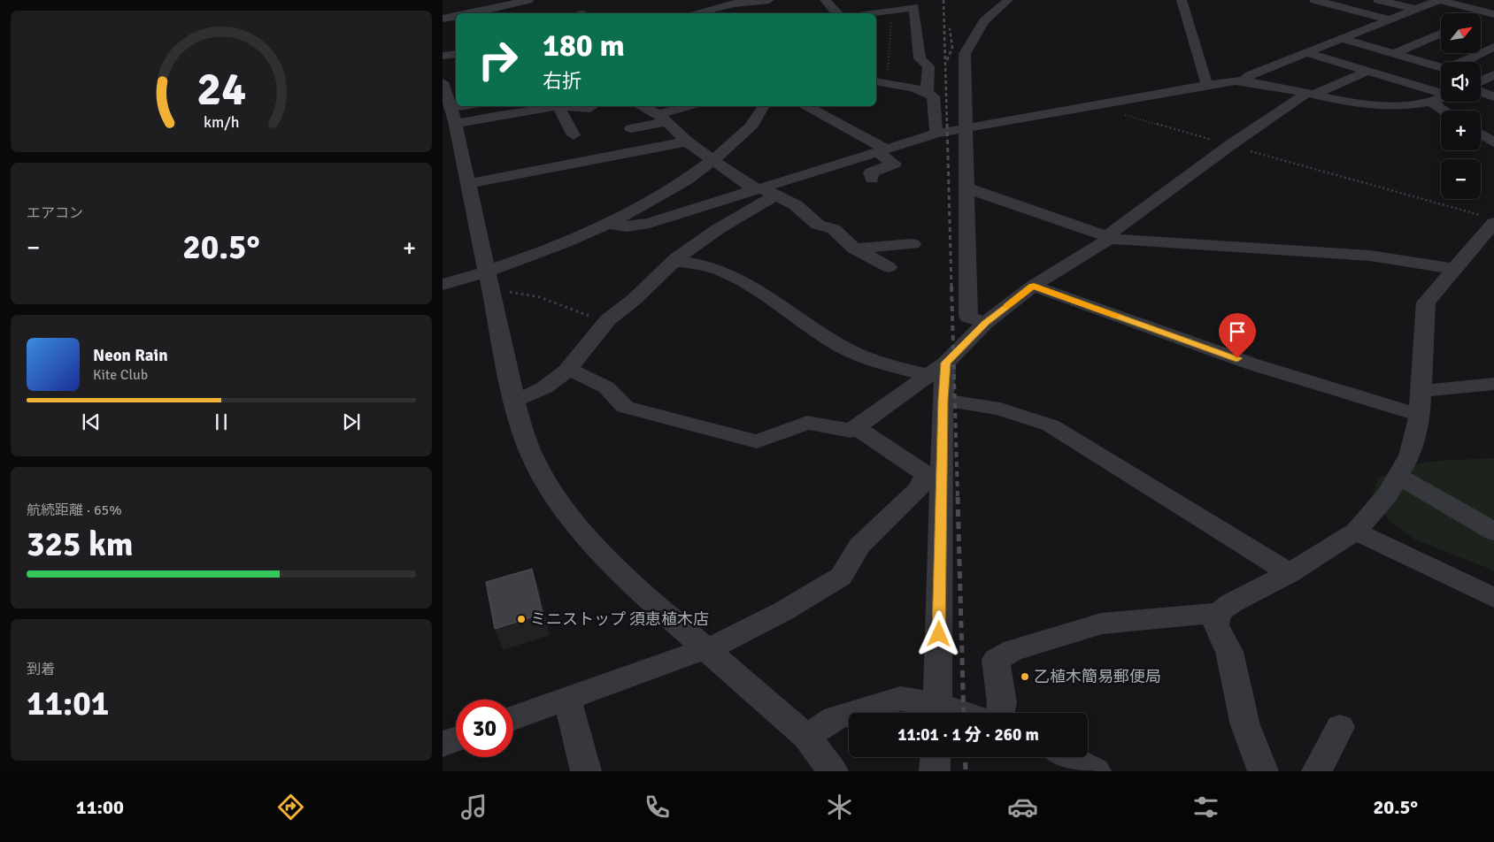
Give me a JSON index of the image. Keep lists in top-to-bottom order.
{
  "places": ["ミニストップ 須恵植木店", "乙植木簡易郵便局"],
  "north": "top right",
  "page": {
    "map_buttons": ["+", "−"],
    "turn": ["180 m", "右折"],
    "tile": [
      "エアコン",
      ["航続距離 · 65%", "325 km"],
      ["到着", "11:01"]
    ],
    "heat": ["−", "20.5°", "+"],
    "song": ["Neon Rain", "Kite Club"],
    "limit": "30",
    "trip": "11:01 · 1 分 · 260 m",
    "tabs": ["11:00", "20.5°"],
    "gauge": ["24", "km/h"]
  }
}
